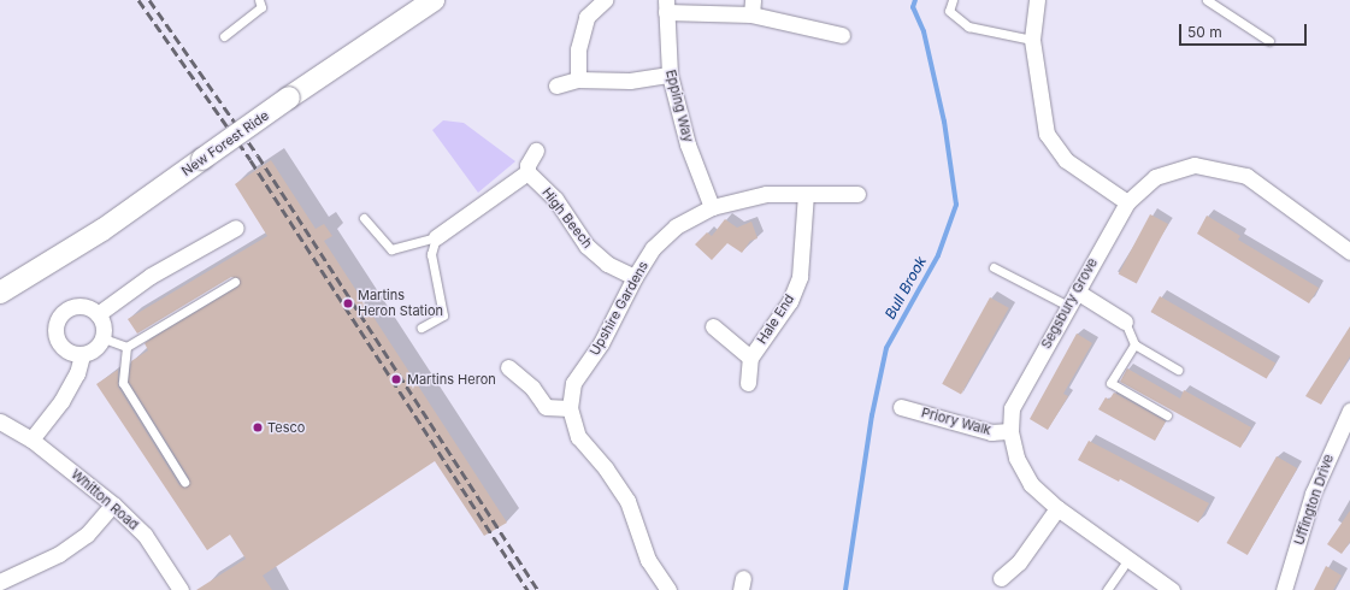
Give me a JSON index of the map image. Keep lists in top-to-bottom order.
{
  "streets": {
    "main road": ["New Forest Ride"],
    "street": [
      "Epping Way",
      "High Beech",
      "Segsbury Grove",
      "Upshire Gardens",
      "Hale End",
      "Priory Walk",
      "Whitton Road",
      "Uffington Drive"
    ]
  },
  "crossings": [
    ["Epping Way", "Upshire Gardens"],
    ["High Beech", "Upshire Gardens"],
    ["Segsbury Grove", "Priory Walk"]
  ],
  "water": ["Bull Brook"],
  "places": ["Martins Heron Station", "Martins Heron", "Tesco"],
  "scale_bar": "50 m"
}
